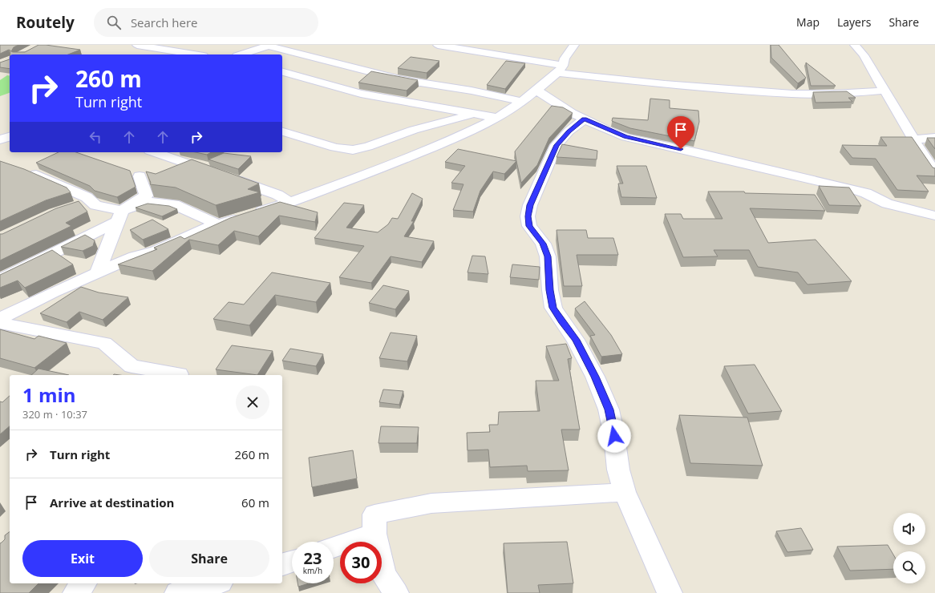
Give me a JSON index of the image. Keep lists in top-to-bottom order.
{
  "page": {
    "header": "Routely",
    "search": "Search here",
    "nav": ["Map", "Layers", "Share"],
    "turn": ["260 m", "Turn right"],
    "heading": ["1 min", "320 m · 10:37"],
    "list": [
      {
        "name": "Turn right",
        "value": "260 m"
      },
      {
        "name": "Arrive at destination",
        "value": "60 m"
      }
    ],
    "buttons": ["Exit", "Share"],
    "speed": "23 km/h",
    "limit": "30"
  }
}
